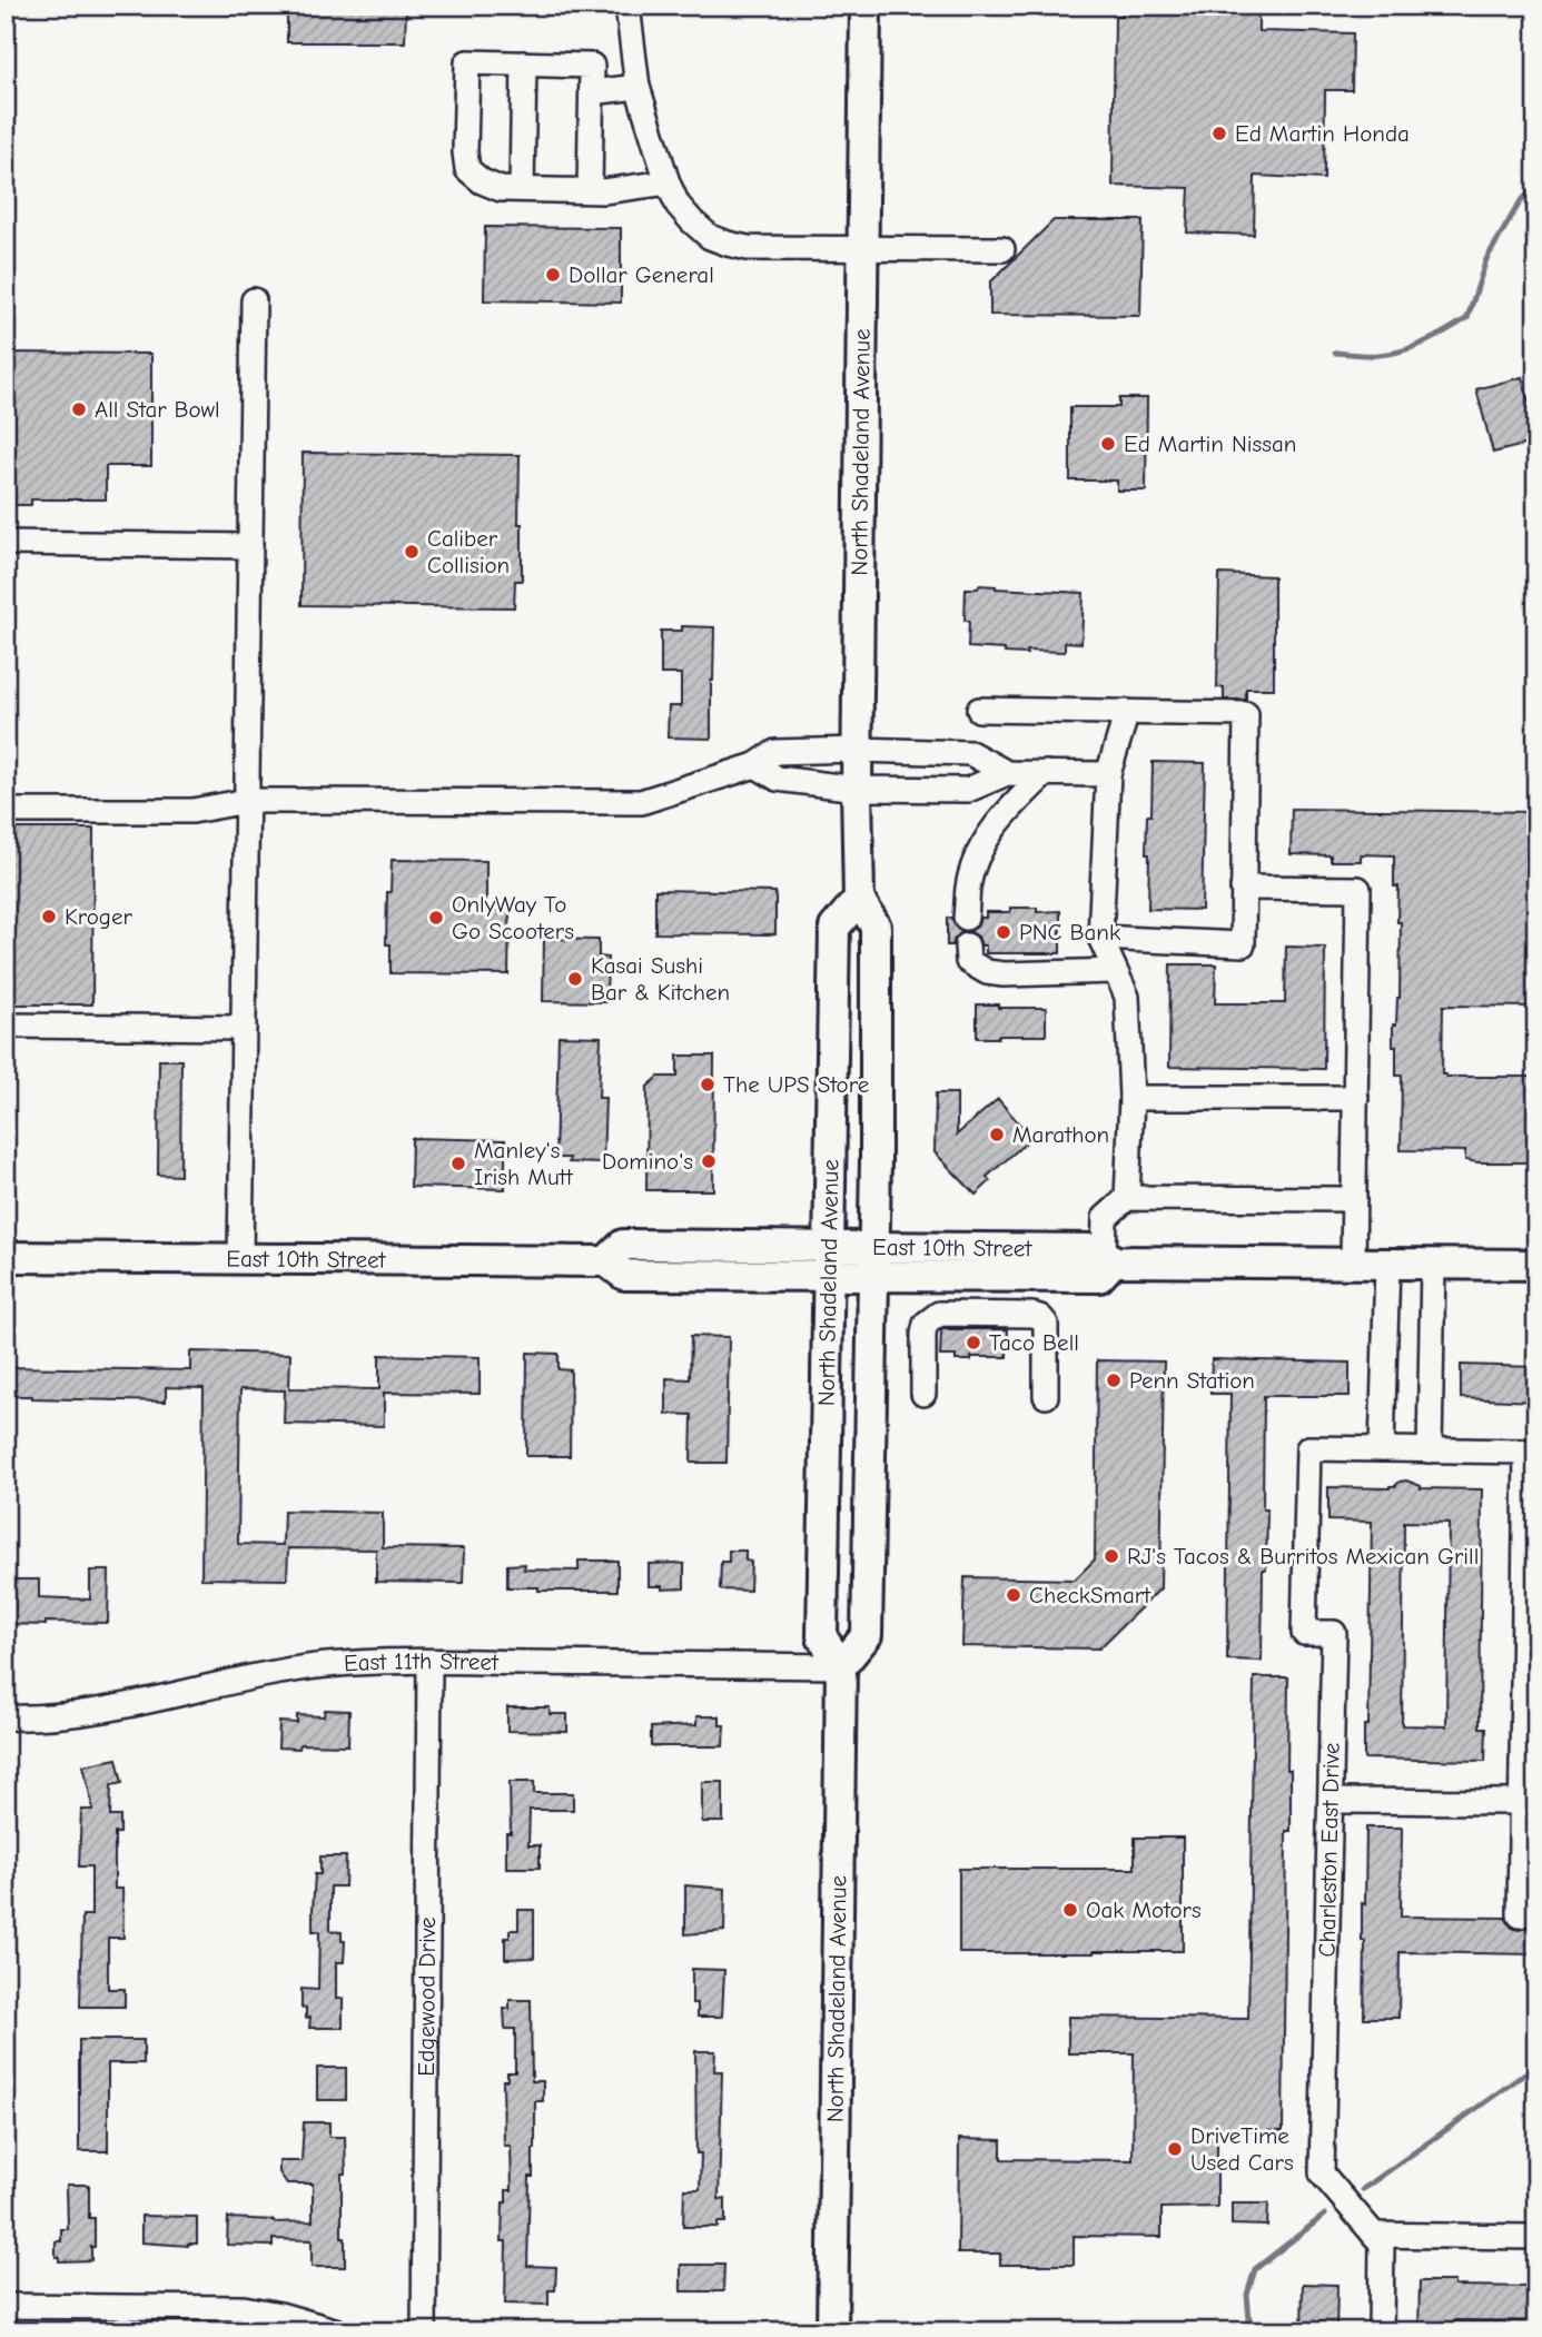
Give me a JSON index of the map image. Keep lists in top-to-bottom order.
{
  "streets": {
    "main road": ["North Shadeland Avenue", "East 10th Street"],
    "street": ["East 11th Street", "Charleston East Drive", "Edgewood Drive"]
  },
  "crossings": [
    ["North Shadeland Avenue", "East 10th Street"],
    ["North Shadeland Avenue", "East 11th Street"],
    ["East 11th Street", "Edgewood Drive"]
  ],
  "places": [
    "Ed Martin Honda",
    "Dollar General",
    "All Star Bowl",
    "Ed Martin Nissan",
    "Caliber Collision",
    "Kroger",
    "OnlyWay To Go Scooters",
    "PNC Bank",
    "Kasai Sushi Bar & Kitchen",
    "The UPS Store",
    "Marathon",
    "Domino's",
    "Manley's Irish Mutt",
    "Taco Bell",
    "Penn Station",
    "RJ's Tacos & Burritos Mexican Grill",
    "CheckSmart",
    "Oak Motors",
    "DriveTime Used Cars"
  ]
}
